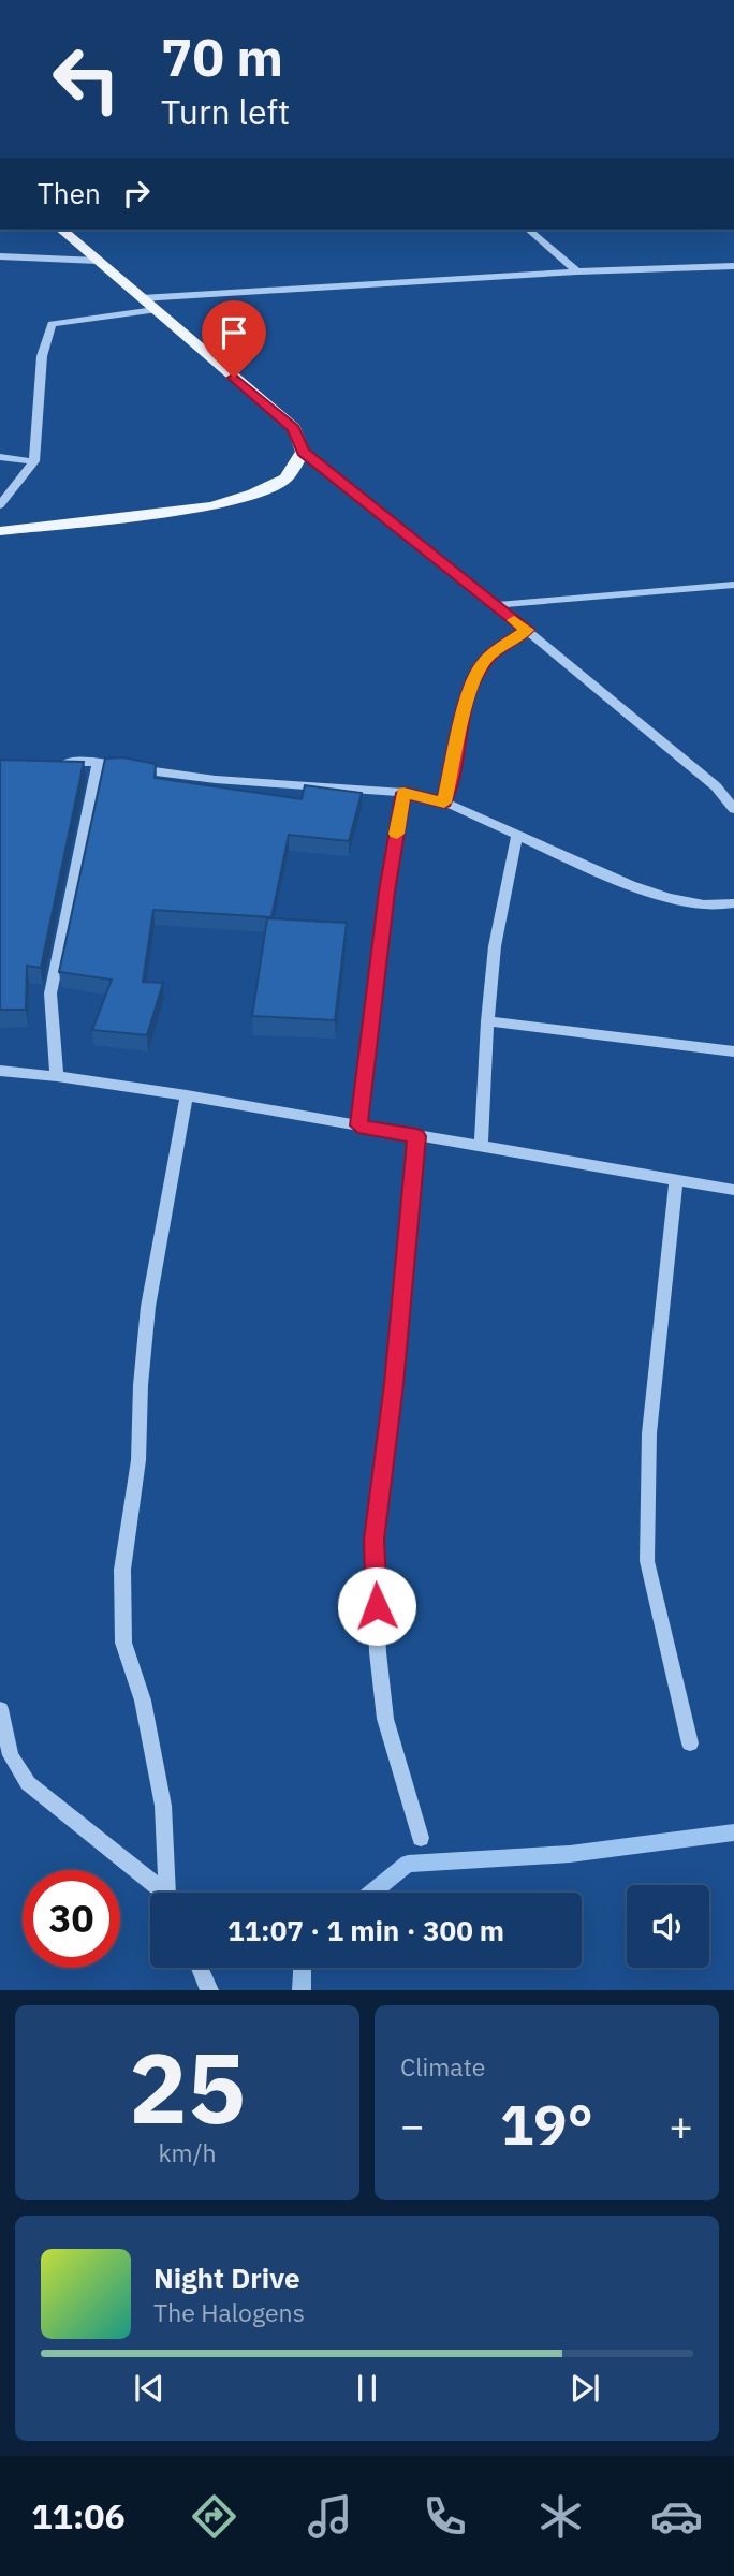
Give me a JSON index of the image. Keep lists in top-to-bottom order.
{
  "page": {
    "turn": ["70 m", "Turn left"],
    "then": "Then",
    "limit": "30",
    "trip": "11:07 · 1 min · 300 m",
    "tile": [
      ["25", "km/h"],
      "Climate"
    ],
    "heat": ["−", "19°", "+"],
    "song": ["Night Drive", "The Halogens"],
    "tabs": "11:06"
  }
}
